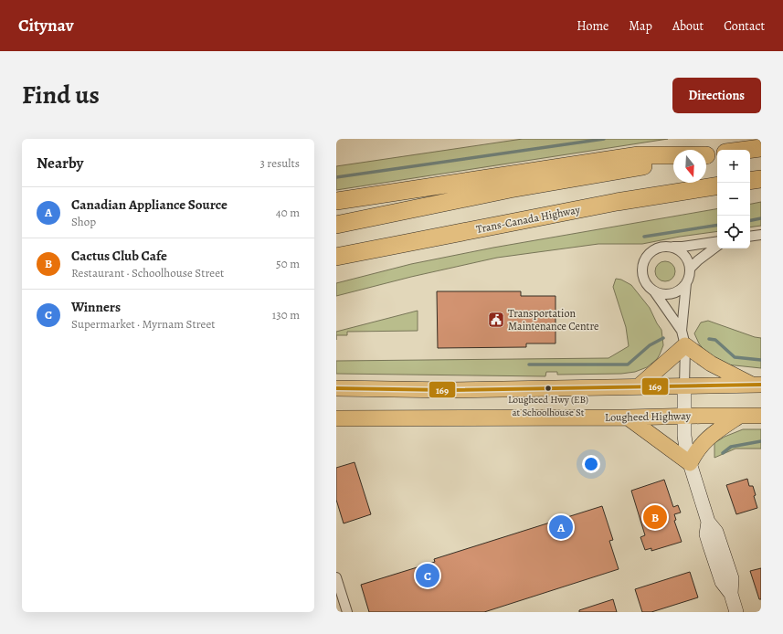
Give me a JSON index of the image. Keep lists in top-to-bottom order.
{
  "streets": {
    "highway": ["Trans-Canada Highway"],
    "main road": ["Lougheed Highway"]
  },
  "places": {
    "public building": ["Transportation Maintenance Centre"],
    "other": ["Lougheed Hwy (EB) at Schoolhouse St"]
  },
  "lines": ["transit line 169"],
  "north": "bottom",
  "page": {
    "header": "Citynav",
    "nav": [
      "Home",
      "Map",
      "About",
      "Contact"
    ],
    "title": "Find us",
    "buttons": "Directions",
    "heading": ["Nearby", "3 results"],
    "map_buttons": ["+", "−"],
    "list": [
      {
        "mark": "A",
        "name": "Canadian Appliance Source",
        "note": "Shop",
        "value": "40 m"
      },
      {
        "mark": "B",
        "name": "Cactus Club Cafe",
        "note": "Restaurant · Schoolhouse Street",
        "value": "50 m"
      },
      {
        "mark": "C",
        "name": "Winners",
        "note": "Supermarket · Myrnam Street",
        "value": "130 m"
      }
    ],
    "pins": ["B", "A", "C"]
  }
}
